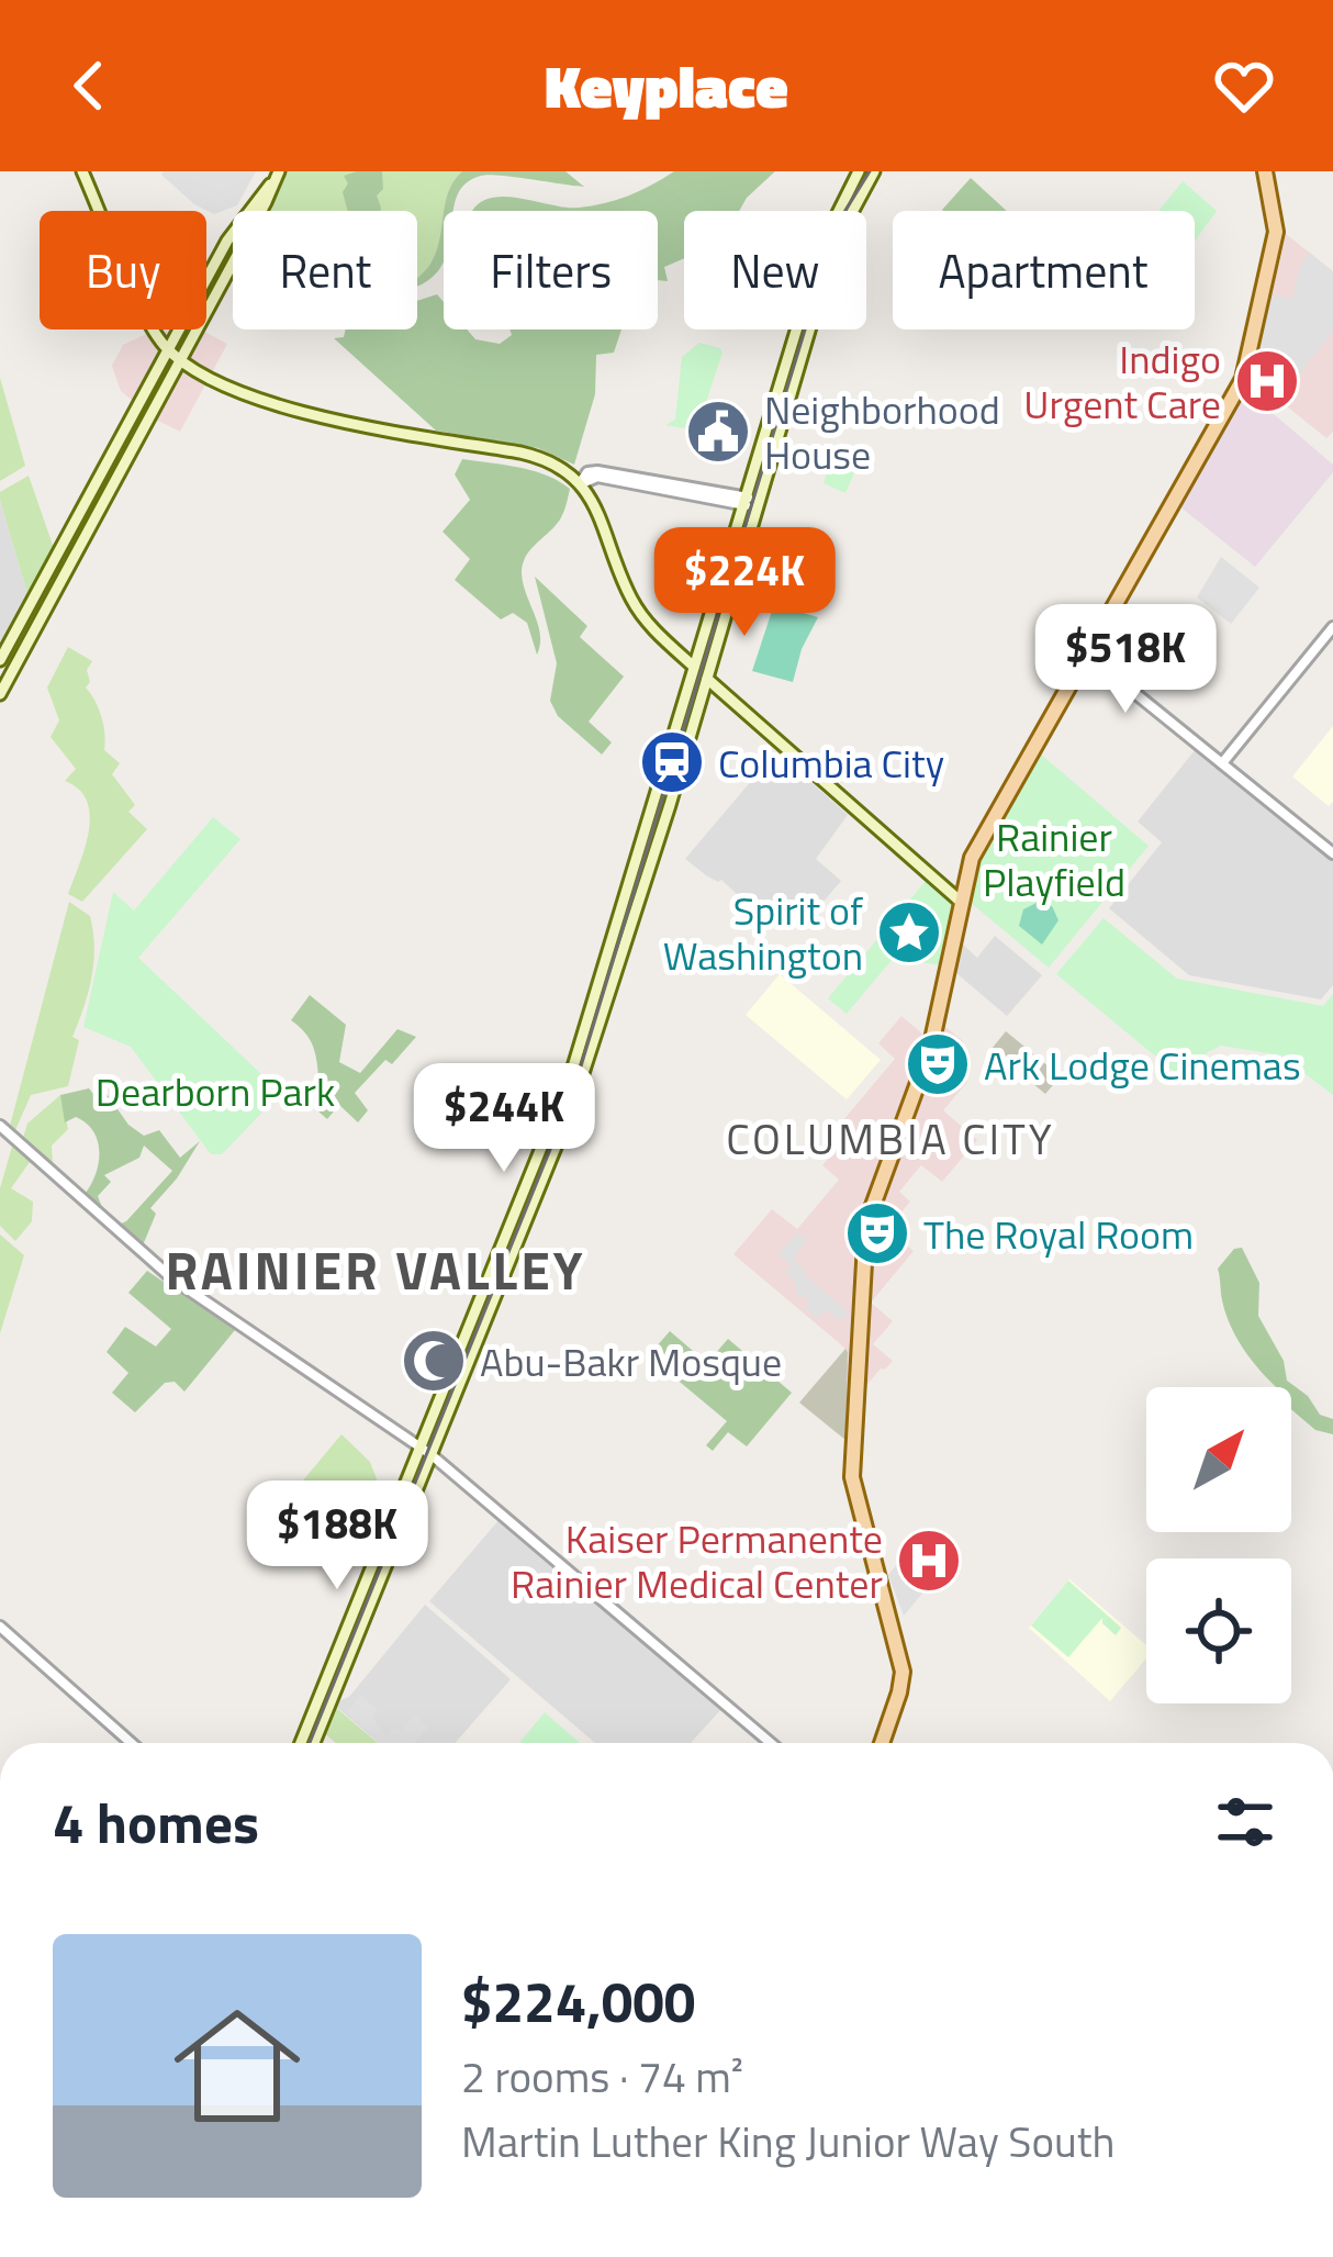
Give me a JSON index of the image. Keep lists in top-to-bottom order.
{
  "districts": ["COLUMBIA CITY", "RAINIER VALLEY"],
  "parks": ["Rainier Playfield", "Dearborn Park"],
  "places": {
    "hospital": ["Indigo Urgent Care", "Kaiser Permanente Rainier Medical Center"],
    "public building": ["Neighborhood House"],
    "station": ["Columbia City"],
    "place": ["Spirit of Washington"],
    "theatre": ["Ark Lodge Cinemas", "The Royal Room"],
    "mosque": ["Abu-Bakr Mosque"]
  },
  "north": "top right",
  "page": {
    "header": "Keyplace",
    "chip": [
      "Buy",
      "Rent",
      "Filters",
      "New",
      "Apartment"
    ],
    "price": [
      "$224K",
      "$518K",
      "$244K",
      "$188K"
    ],
    "heading": "4 homes",
    "list": [
      {
        "name": "$224,000",
        "note": "2 rooms · 74 m² · Martin Luther King Junior Way South"
      }
    ]
  }
}
